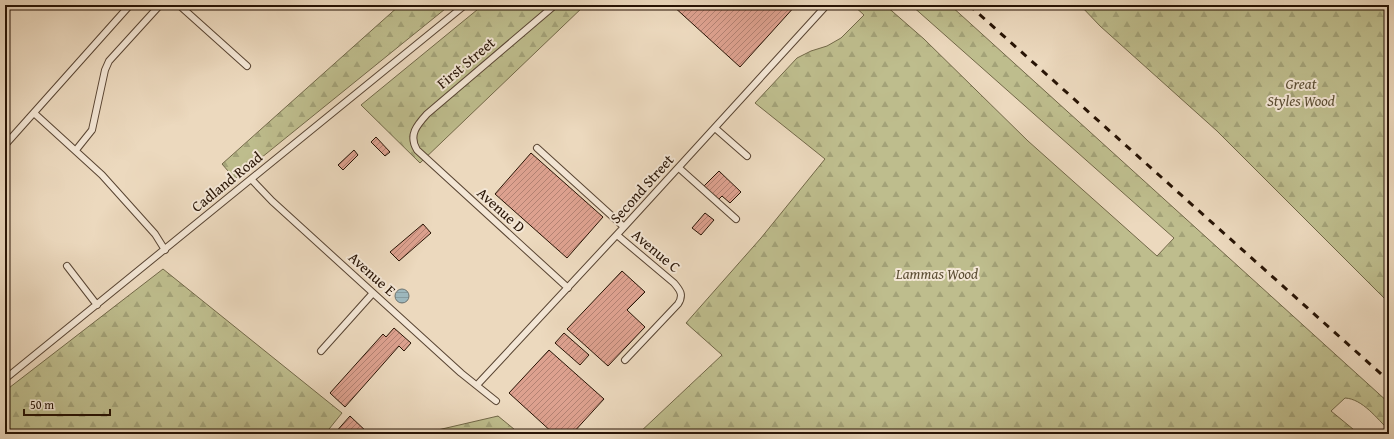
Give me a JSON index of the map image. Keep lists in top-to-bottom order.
{
  "streets": {
    "lane": [
      "First Street",
      "Cadland Road",
      "Second Street",
      "Avenue D",
      "Avenue C",
      "Avenue E"
    ]
  },
  "crossings": [
    ["First Street", "Avenue D"],
    ["Cadland Road", "Avenue E"],
    ["Second Street", "Avenue D"],
    ["Second Street", "Avenue C"],
    ["Second Street", "Avenue E"]
  ],
  "parks": ["Great Styles Wood", "Lammas Wood"],
  "scale_bar": "50 m"
}
